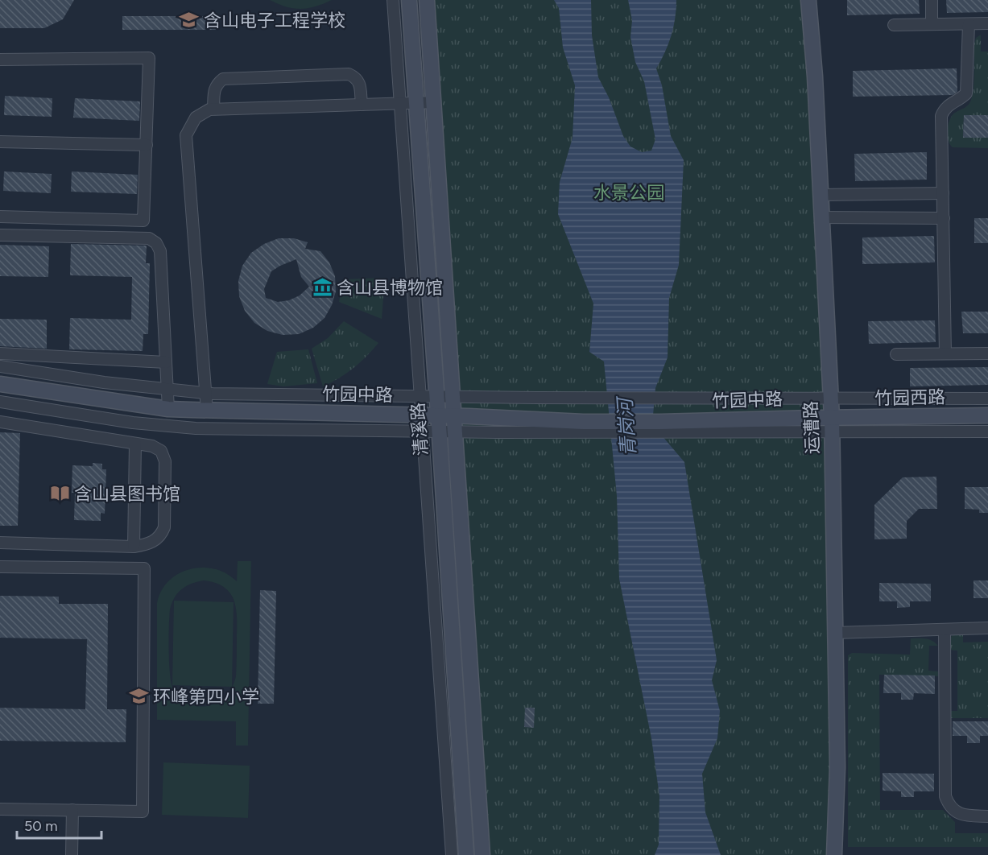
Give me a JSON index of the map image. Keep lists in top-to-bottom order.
{
  "streets": {
    "main road": [
      "竹园中路",
      "竹园西路",
      "运漕路",
      "清溪路"
    ]
  },
  "crossings": [
    ["竹园中路", "竹园西路"],
    ["竹园中路", "运漕路"],
    ["竹园中路", "清溪路"],
    ["竹园西路", "运漕路"]
  ],
  "water": ["青岗河"],
  "parks": ["水景公园"],
  "places": {
    "school or university": ["含山电子工程学校", "环峰第四小学"],
    "museum": ["含山县博物馆"],
    "library": ["含山县图书馆"]
  },
  "scale_bar": "50 m"
}
